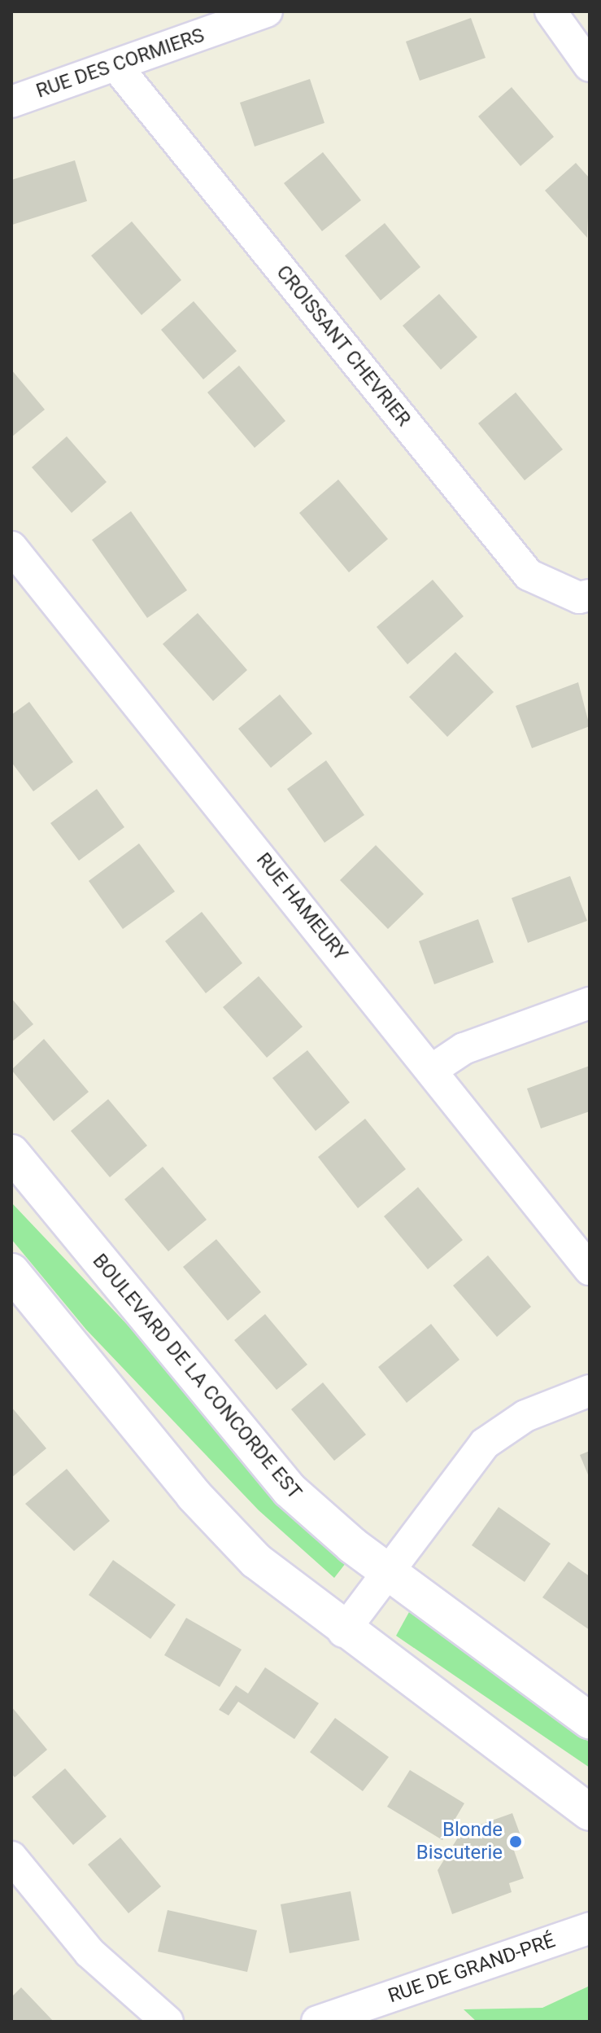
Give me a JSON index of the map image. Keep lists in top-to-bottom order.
{
  "streets": {
    "street": [
      "RUE DES CORMIERS",
      "CROISSANT CHEVRIER",
      "RUE HAMEURY",
      "BOULEVARD DE LA CONCORDE EST",
      "RUE DE GRAND-PRÉ"
    ]
  },
  "crossings": [
    ["RUE DES CORMIERS", "CROISSANT CHEVRIER"]
  ],
  "places": ["Blonde Biscuterie"]
}
